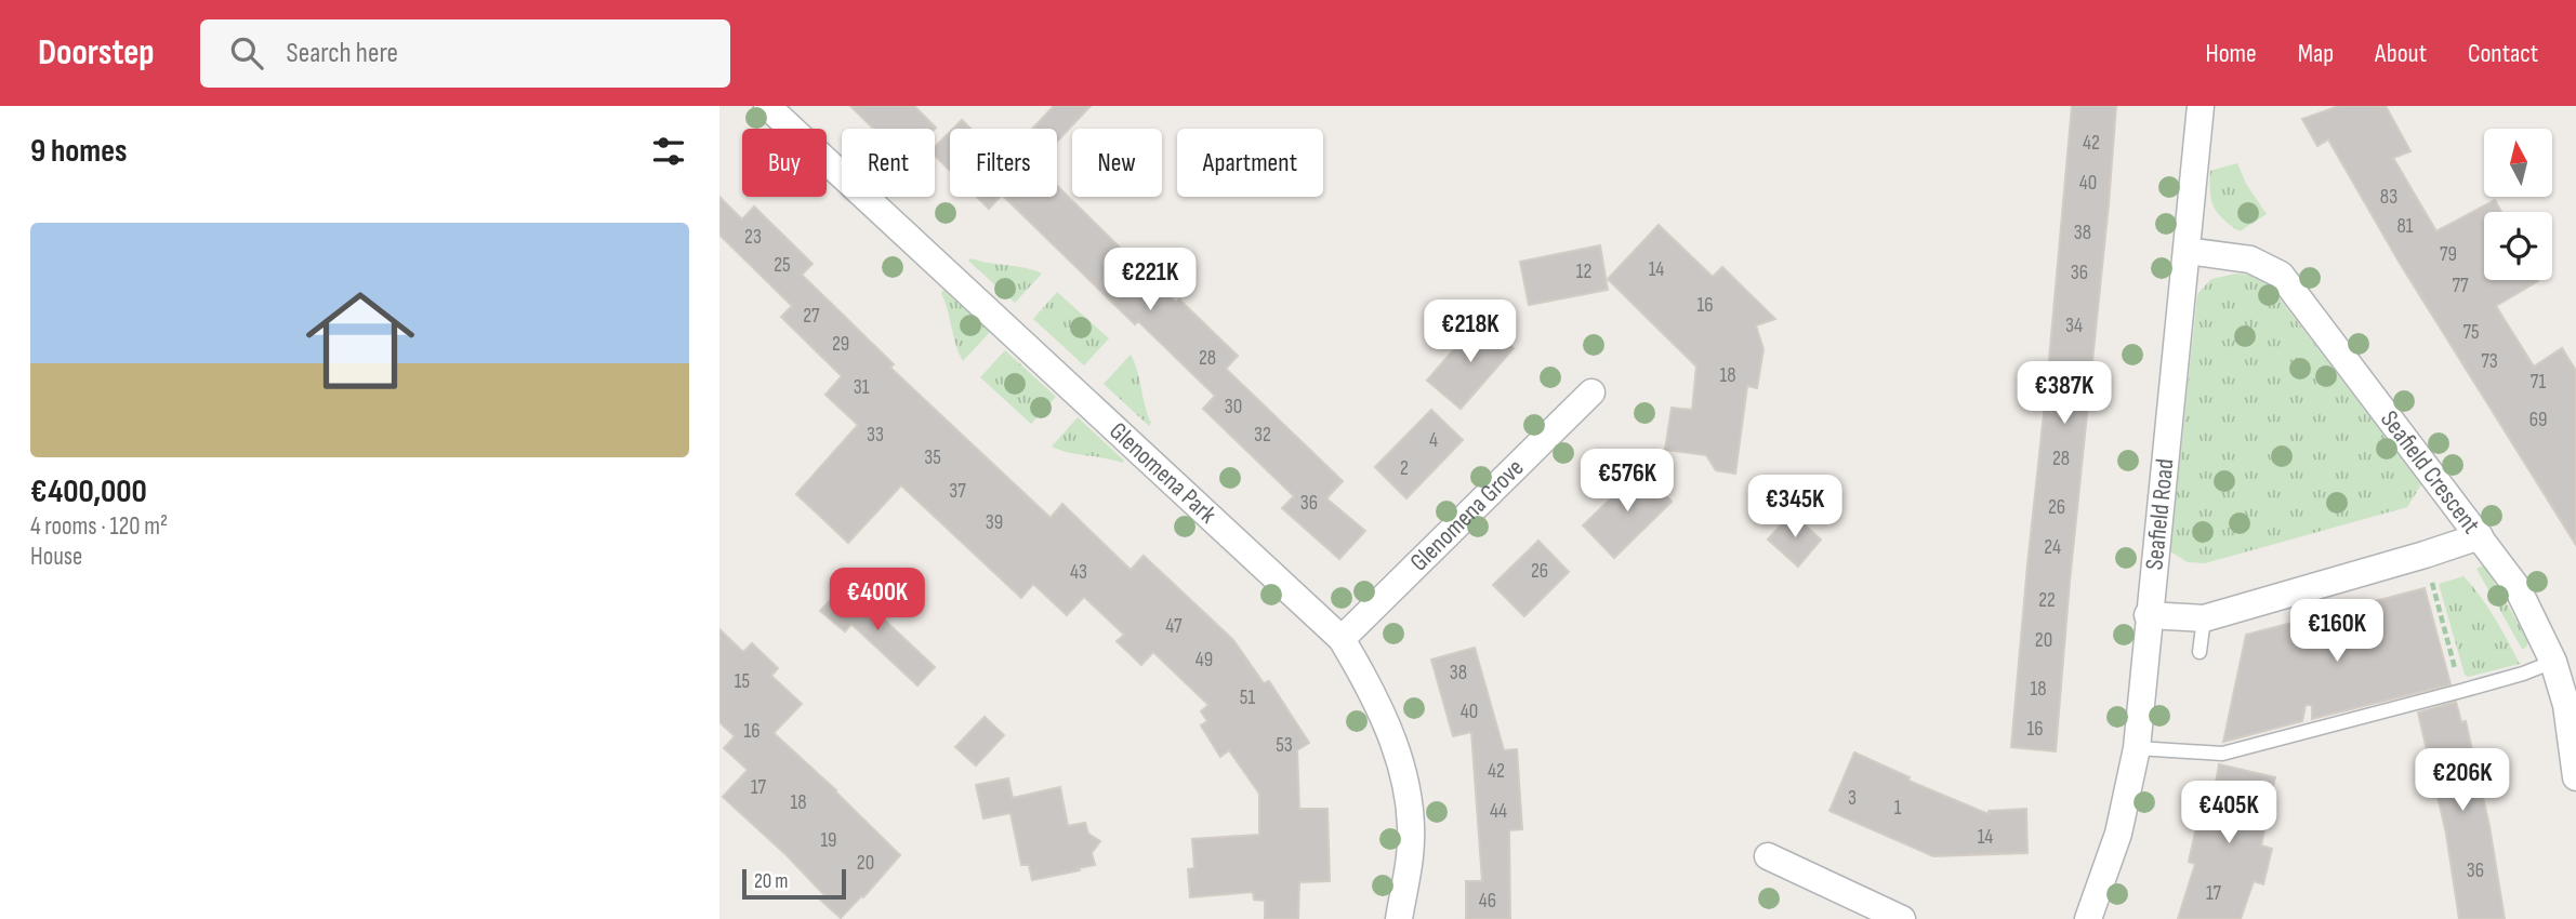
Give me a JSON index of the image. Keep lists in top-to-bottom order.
{
  "streets": {
    "street": [
      "Seafield Crescent",
      "Glenomena Park",
      "Glenomena Grove",
      "Seafield Road"
    ]
  },
  "crossings": [
    ["Seafield Crescent", "Seafield Road"],
    ["Glenomena Park", "Glenomena Grove"]
  ],
  "house_numbers": [
    "42",
    "40",
    "83",
    "81",
    "38",
    "23",
    "79",
    "25",
    "14",
    "12",
    "36",
    "77",
    "16",
    "27",
    "34",
    "75",
    "29",
    "28",
    "73",
    "18",
    "71",
    "31",
    "30",
    "69",
    "33",
    "32",
    "4",
    "35",
    "28",
    "2",
    "37",
    "36",
    "26",
    "39",
    "24",
    "26",
    "43",
    "22",
    "47",
    "20",
    "49",
    "38",
    "15",
    "18",
    "51",
    "40",
    "16",
    "16",
    "53",
    "42",
    "17",
    "3",
    "18",
    "1",
    "44",
    "14",
    "19",
    "20",
    "36",
    "17",
    "46"
  ],
  "scale_bar": "20 m",
  "north": "top",
  "page": {
    "header": "Doorstep",
    "search": "Search here",
    "nav": [
      "Home",
      "Map",
      "About",
      "Contact"
    ],
    "heading": "9 homes",
    "chip": [
      "Buy",
      "Rent",
      "Filters",
      "New",
      "Apartment"
    ],
    "list": [
      {
        "name": "€400,000",
        "note": "4 rooms · 120 m² · House"
      }
    ],
    "price": [
      "€221K",
      "€218K",
      "€387K",
      "€576K",
      "€345K",
      "€400K",
      "€160K",
      "€206K",
      "€405K"
    ],
    "scale": "20 m"
  }
}
